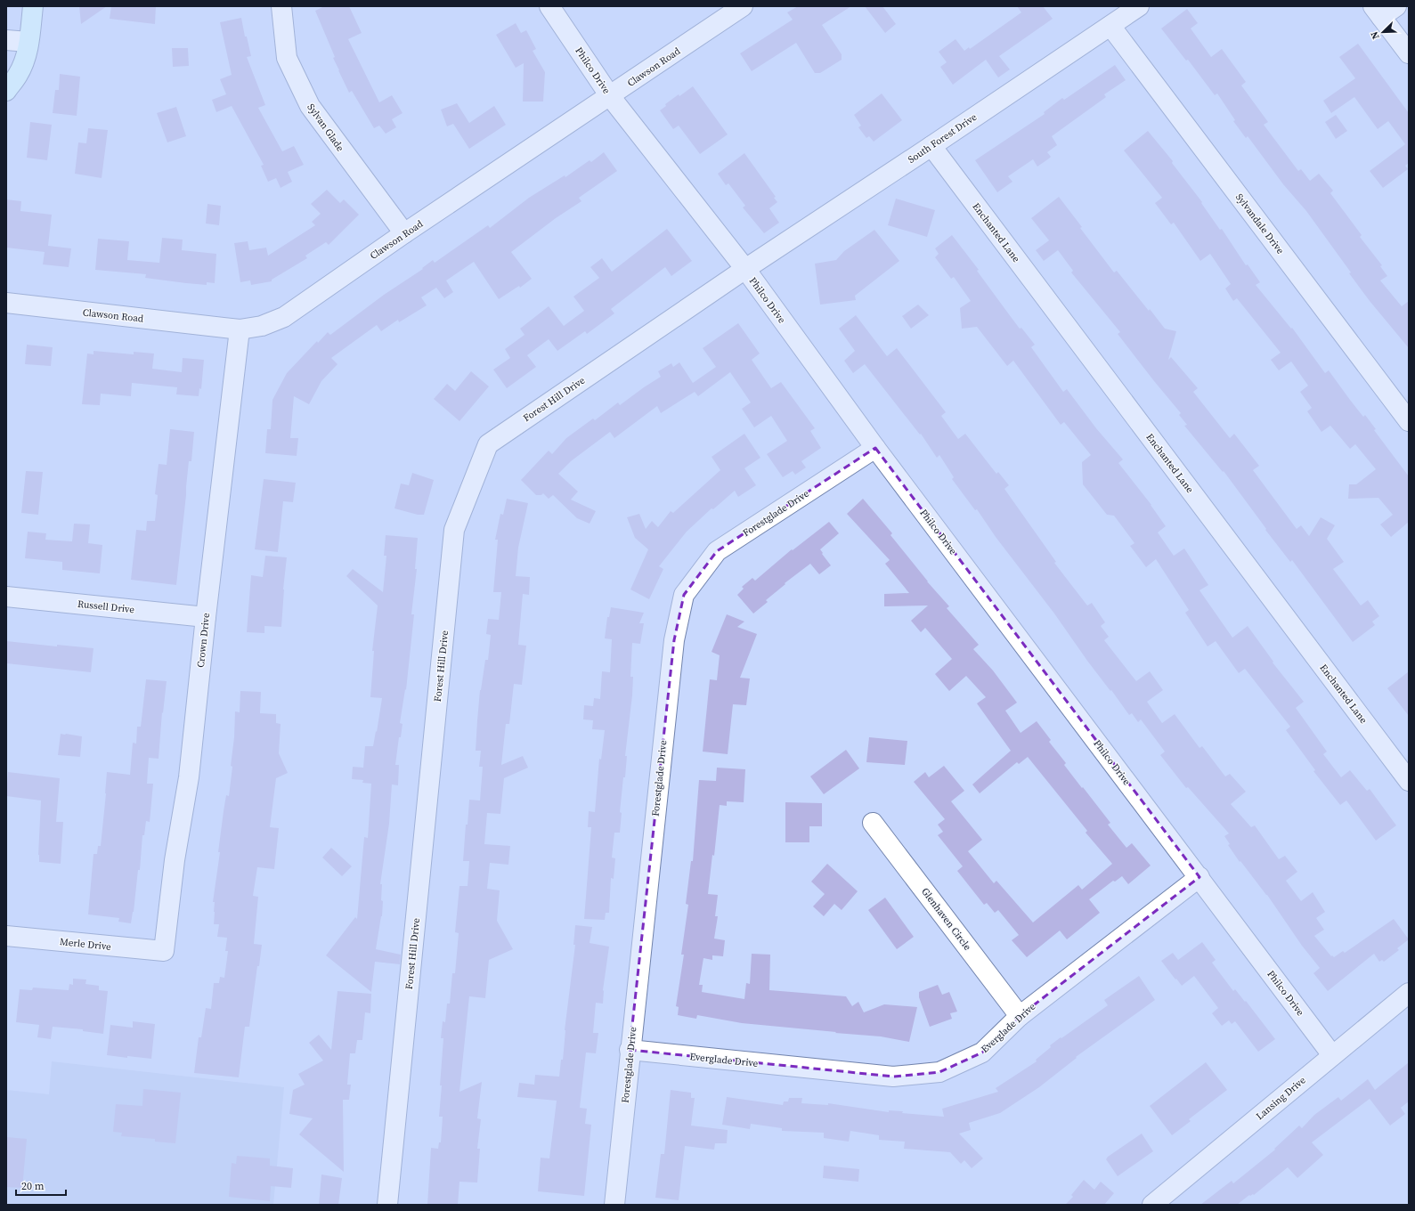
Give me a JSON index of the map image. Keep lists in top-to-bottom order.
{
  "streets": {
    "street": [
      "Clawson Road",
      "Philco Drive",
      "Sylvan Glade",
      "South Forest Drive",
      "Sylvandale Drive",
      "Enchanted Lane",
      "Forest Hill Drive",
      "Forestglade Drive",
      "Russell Drive",
      "Crown Drive",
      "Glenhaven Circle",
      "Merle Drive",
      "Everglade Drive",
      "Lansing Drive"
    ]
  },
  "crossings": [
    ["Clawson Road", "Philco Drive"],
    ["Clawson Road", "Sylvan Glade"],
    ["Clawson Road", "Crown Drive"],
    ["Philco Drive", "South Forest Drive"],
    ["Philco Drive", "Forest Hill Drive"],
    ["Philco Drive", "Forestglade Drive"],
    ["Philco Drive", "Everglade Drive"],
    ["Philco Drive", "Lansing Drive"],
    ["South Forest Drive", "Sylvandale Drive"],
    ["South Forest Drive", "Enchanted Lane"],
    ["South Forest Drive", "Forest Hill Drive"],
    ["Forestglade Drive", "Everglade Drive"],
    ["Russell Drive", "Crown Drive"],
    ["Crown Drive", "Merle Drive"],
    ["Glenhaven Circle", "Everglade Drive"]
  ],
  "scale_bar": "20 m",
  "north": "bottom left"
}
